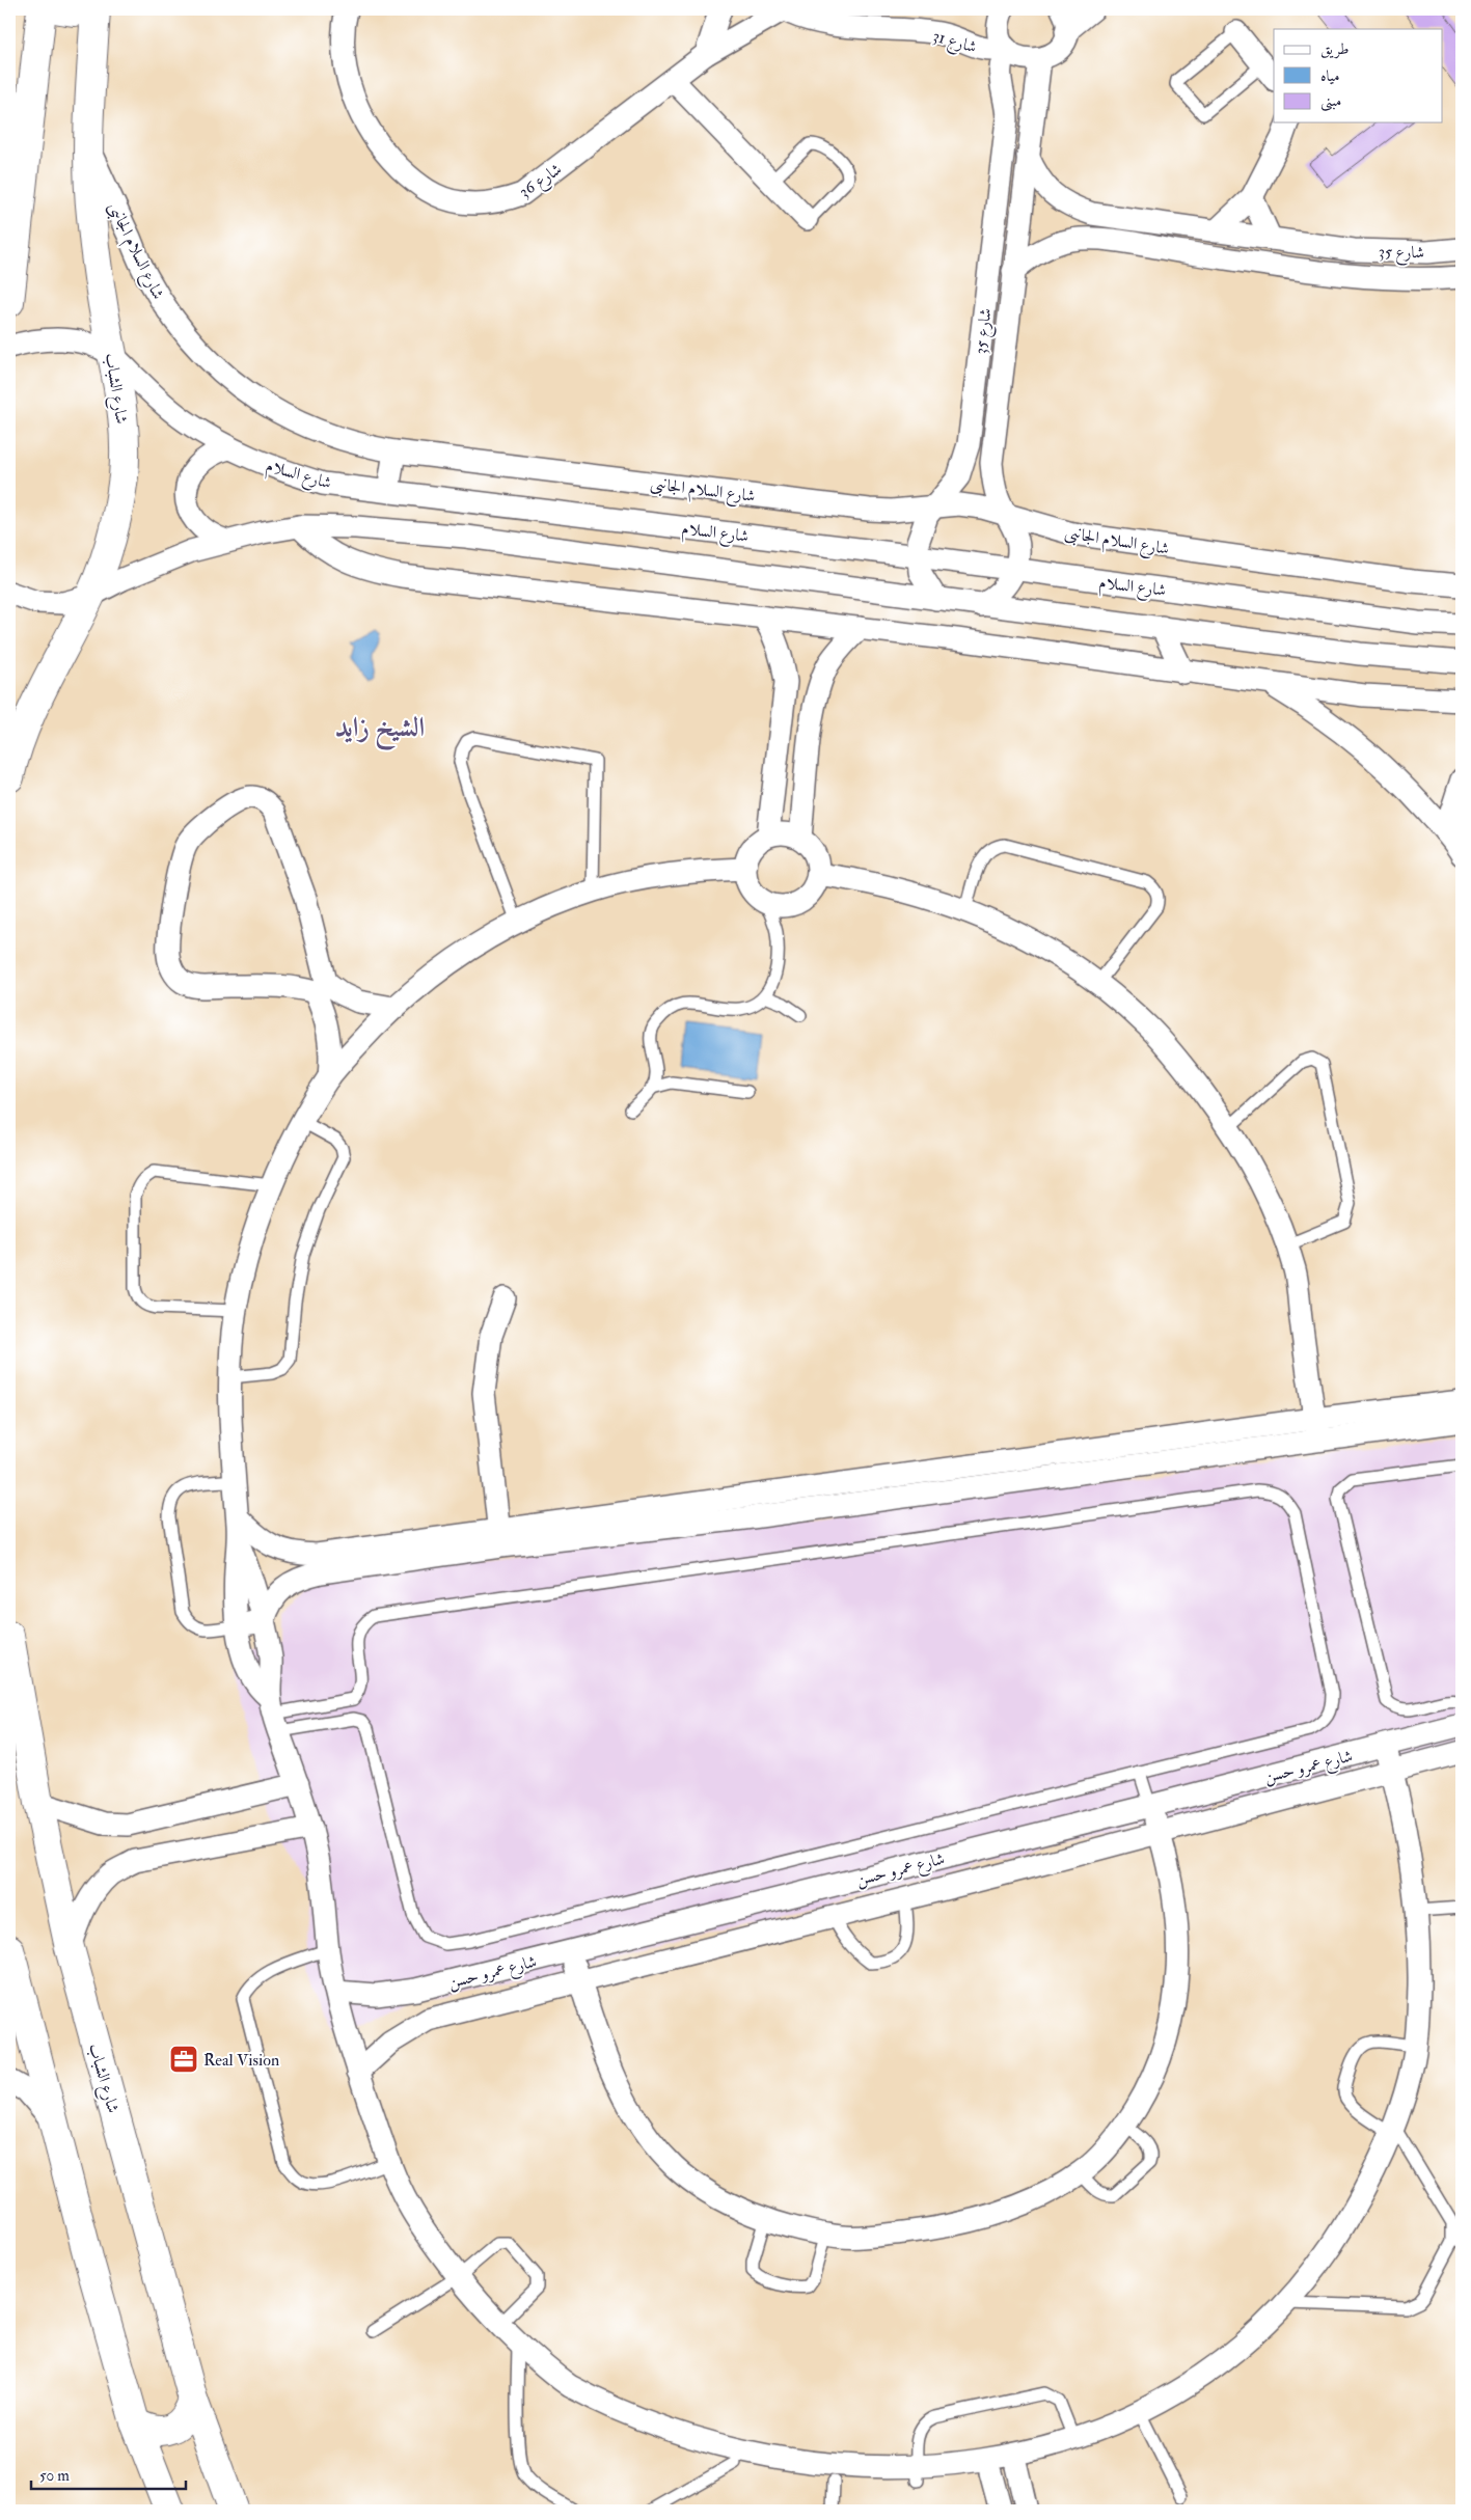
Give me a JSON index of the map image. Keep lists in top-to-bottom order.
{
  "streets": {
    "street": [
      "شارع 31",
      "شارع 36",
      "شارع السلام الجانبى",
      "شارع 35",
      "شارع الشباب",
      "شارع السلام",
      "شارع عمرو حسن"
    ]
  },
  "crossings": [
    ["شارع 31", "شارع 36"],
    ["شارع 31", "شارع 35"],
    ["شارع السلام الجانبى", "شارع 35"],
    ["شارع السلام الجانبى", "شارع الشباب"],
    ["شارع 35", "شارع السلام"],
    ["شارع الشباب", "شارع السلام"]
  ],
  "districts": ["الشيخ زايد"],
  "places": {
    "office": ["Real Vision"]
  },
  "legend": ["طريق", "مياه", "مبنى"],
  "scale_bar": "50 m"
}
